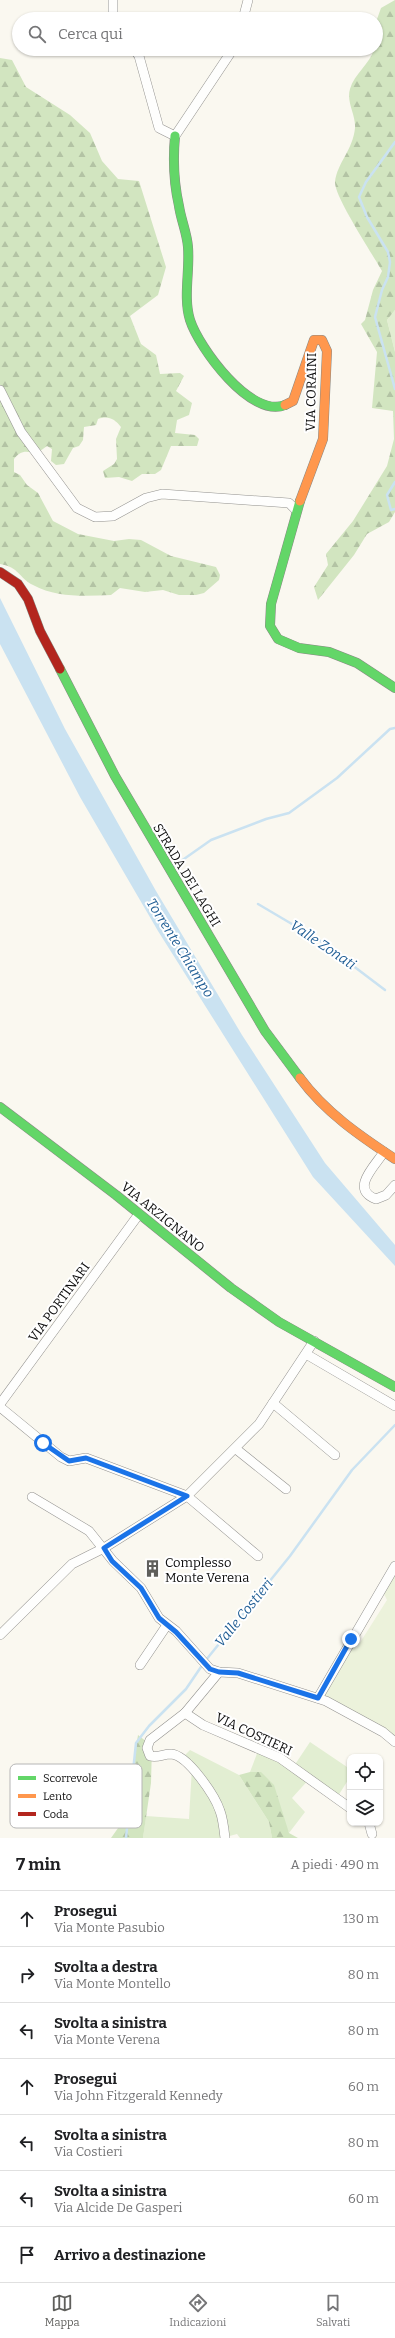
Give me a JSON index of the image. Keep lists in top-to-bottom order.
{
  "streets": {
    "street": [
      "VIA CORAINI",
      "STRADA DEI LAGHI",
      "VIA ARZIGNANO",
      "VIA PORTINARI",
      "VIA COSTIERI"
    ]
  },
  "crossings": [
    ["VIA ARZIGNANO", "VIA PORTINARI"]
  ],
  "water": ["Valle Zonati", "Torrente Chiampo", "Valle Costieri"],
  "places": {
    "building": ["Complesso Monte Verena"]
  },
  "legend": ["Scorrevole", "Lento", "Coda"],
  "page": {
    "search": "Cerca qui",
    "heading": ["7 min", "A piedi · 490 m"],
    "list": [
      ["Prosegui", "Via Monte Pasubio", "130 m"],
      ["Svolta a destra", "Via Monte Montello", "80 m"],
      ["Svolta a sinistra", "Via Monte Verena", "80 m"],
      ["Prosegui", "Via John Fitzgerald Kennedy", "60 m"],
      ["Svolta a sinistra", "Via Costieri", "80 m"],
      ["Svolta a sinistra", "Via Alcide De Gasperi", "60 m"],
      "Arrivo a destinazione"
    ],
    "nav": ["Mappa", "Indicazioni", "Salvati"]
  }
}
